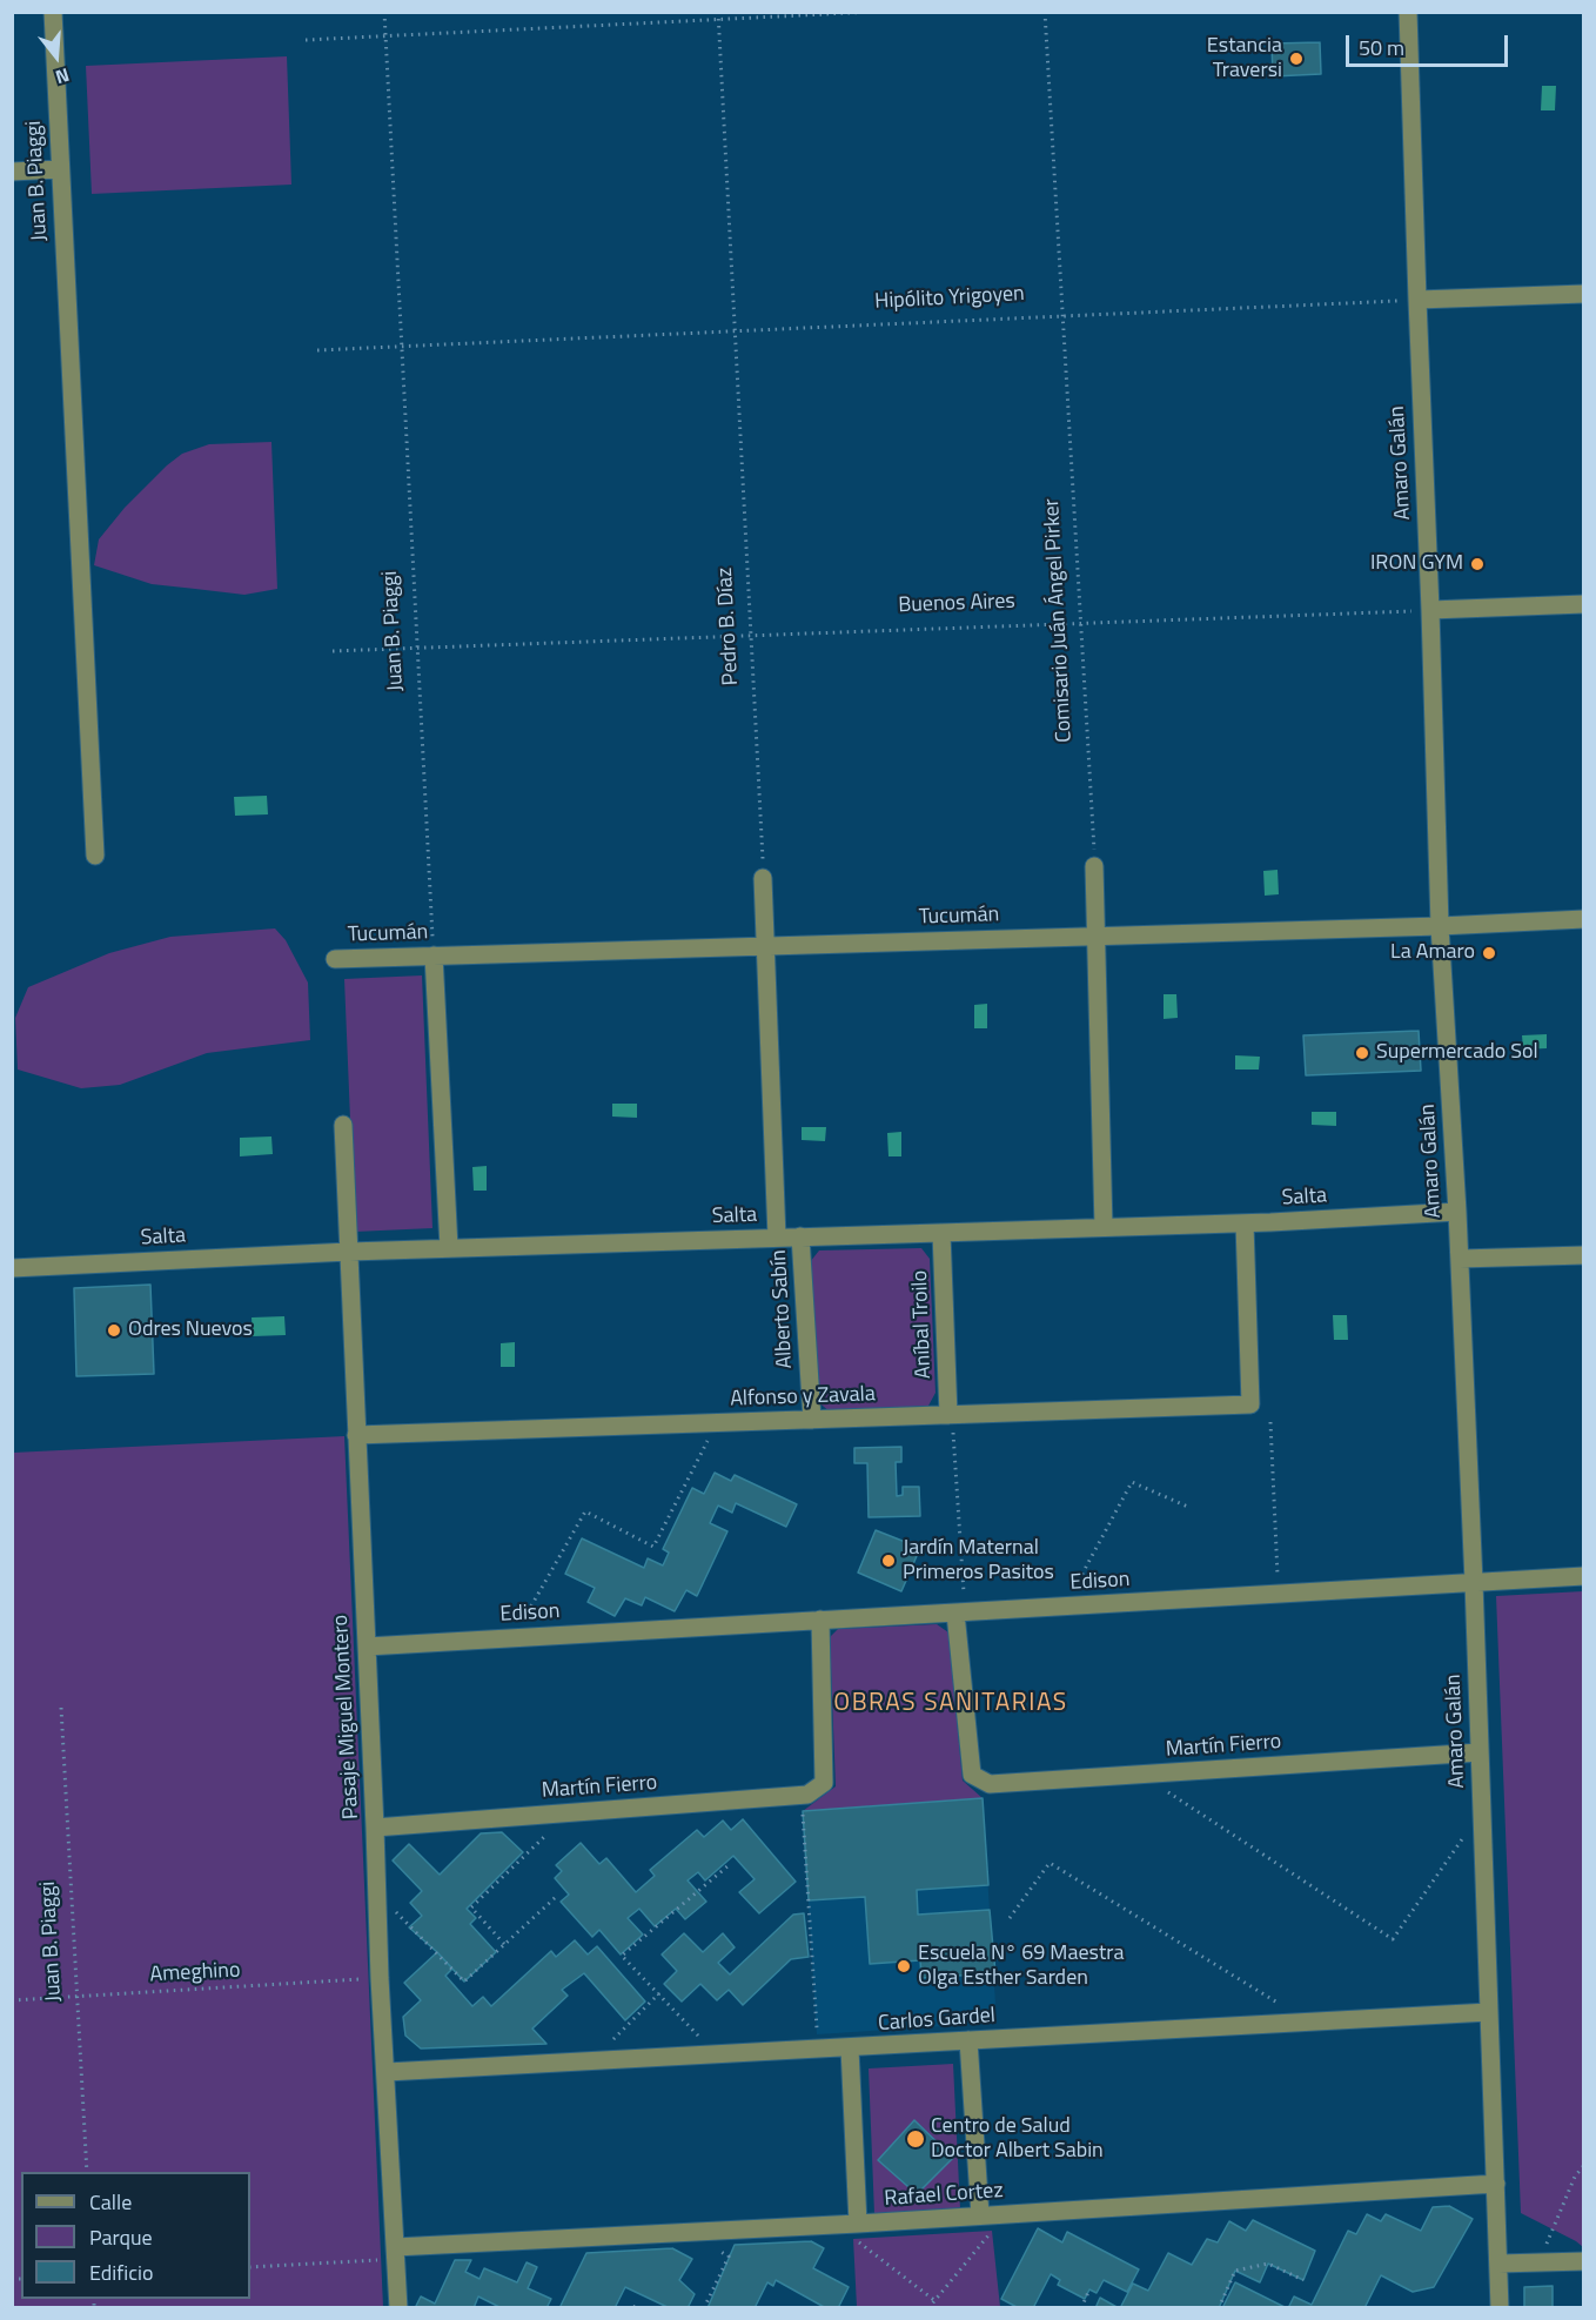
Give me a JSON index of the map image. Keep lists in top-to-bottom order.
{
  "streets": {
    "street": [
      "Juan B. Piaggi",
      "Amaro Galán",
      "Tucumán",
      "Salta",
      "Alberto Sabín",
      "Aníbal Troilo",
      "Alfonso y Zavala",
      "Edison",
      "Pasaje Miguel Montero",
      "Martín Fierro",
      "Carlos Gardel",
      "Rafael Cortez"
    ],
    "path": [
      "Hipólito Yrigoyen",
      "Buenos Aires",
      "Comisario Juán Ángel Pirker",
      "Pedro B. Díaz",
      "Ameghino"
    ]
  },
  "crossings": [
    ["Juan B. Piaggi", "Hipólito Yrigoyen"],
    ["Juan B. Piaggi", "Buenos Aires"],
    ["Juan B. Piaggi", "Tucumán"],
    ["Juan B. Piaggi", "Ameghino"],
    ["Hipólito Yrigoyen", "Amaro Galán"],
    ["Hipólito Yrigoyen", "Comisario Juán Ángel Pirker"],
    ["Hipólito Yrigoyen", "Pedro B. Díaz"],
    ["Amaro Galán", "Buenos Aires"],
    ["Amaro Galán", "Tucumán"],
    ["Amaro Galán", "Salta"],
    ["Amaro Galán", "Edison"],
    ["Amaro Galán", "Martín Fierro"],
    ["Amaro Galán", "Carlos Gardel"],
    ["Amaro Galán", "Rafael Cortez"],
    ["Buenos Aires", "Comisario Juán Ángel Pirker"],
    ["Buenos Aires", "Pedro B. Díaz"],
    ["Salta", "Alberto Sabín"],
    ["Salta", "Aníbal Troilo"],
    ["Salta", "Alfonso y Zavala"],
    ["Salta", "Pasaje Miguel Montero"],
    ["Alberto Sabín", "Alfonso y Zavala"],
    ["Aníbal Troilo", "Alfonso y Zavala"],
    ["Alfonso y Zavala", "Pasaje Miguel Montero"],
    ["Edison", "Pasaje Miguel Montero"],
    ["Edison", "Martín Fierro"],
    ["Pasaje Miguel Montero", "Martín Fierro"],
    ["Pasaje Miguel Montero", "Ameghino"],
    ["Pasaje Miguel Montero", "Carlos Gardel"],
    ["Pasaje Miguel Montero", "Rafael Cortez"]
  ],
  "districts": ["OBRAS SANITARIAS"],
  "places": [
    "Estancia Traversi",
    "IRON GYM",
    "La Amaro",
    "Supermercado Sol",
    "Odres Nuevos",
    "Jardín Maternal Primeros Pasitos",
    "Escuela N° 69 Maestra Olga Esther Sarden",
    "Centro de Salud Doctor Albert Sabin"
  ],
  "legend": ["Calle", "Parque", "Edificio"],
  "scale_bar": "50 m",
  "north": "bottom"
}
